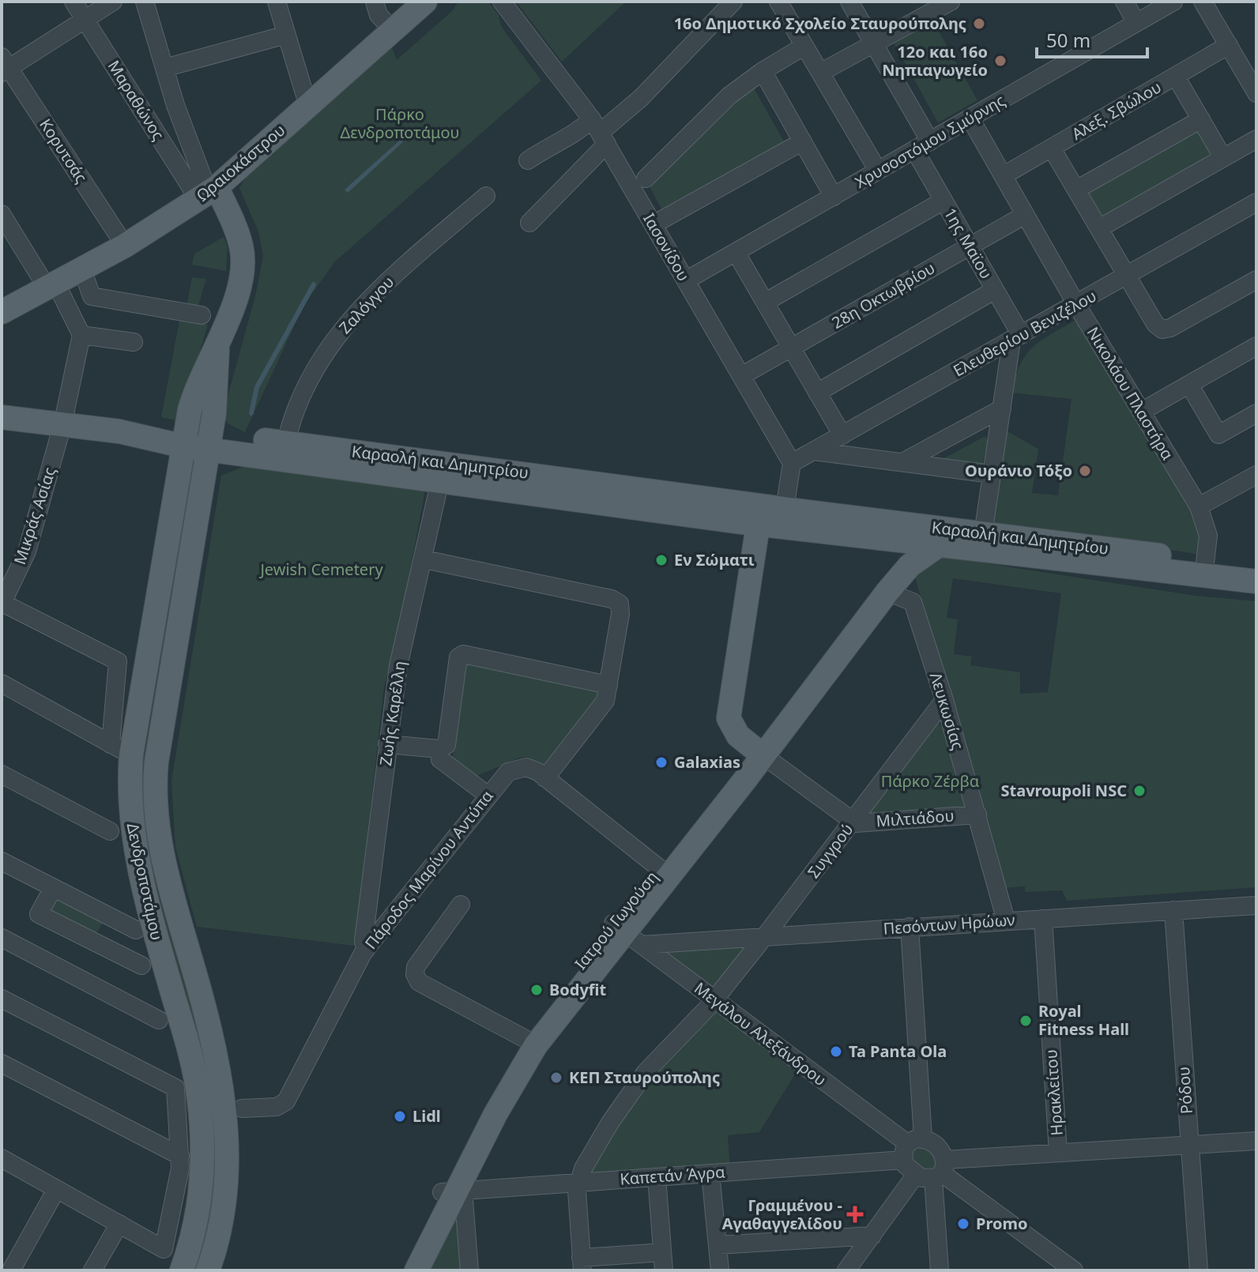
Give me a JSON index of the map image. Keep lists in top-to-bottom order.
{
  "streets": {
    "main road": [
      "Ωραιοκάστρου",
      "Καραολή και Δημητρίου",
      "Δενδροποτάμου",
      "Ιατρού Γωγούση"
    ],
    "street": [
      "Μαραθώνος",
      "Αλεξ. Σβώλου",
      "Χρυσοστόμου Σμύρνης",
      "Κορυτσάς",
      "1ης Μαϊου",
      "Ιασονίδου",
      "28η Οκτωβρίου",
      "Ζαλόγγου",
      "Ελευθερίου Βενιζέλου",
      "Νικολάου Πλαστήρα",
      "Μικράς Ασίας",
      "Λευκωσίας",
      "Ζωής Καρέλλη",
      "Μιλτιάδου",
      "Συγγρού",
      "Πάροδος Μαρίνου Αντύπα",
      "Πεσόντων Ηρώων",
      "Μεγάλου Αλεξάνδρου",
      "Ρόδου",
      "Ηρακλείτου",
      "Καπετάν Άγρα"
    ]
  },
  "crossings": [
    ["Μαραθώνος", "Ωραιοκάστρου"],
    ["Μαραθώνος", "Δενδροποτάμου"],
    ["Αλεξ. Σβώλου", "Νικολάου Πλαστήρα"],
    ["Χρυσοστόμου Σμύρνης", "1ης Μαϊου"],
    ["Χρυσοστόμου Σμύρνης", "Ιασονίδου"],
    ["Χρυσοστόμου Σμύρνης", "Νικολάου Πλαστήρα"],
    ["Κορυτσάς", "Ωραιοκάστρου"],
    ["Ωραιοκάστρου", "Δενδροποτάμου"],
    ["1ης Μαϊου", "28η Οκτωβρίου"],
    ["1ης Μαϊου", "Ελευθερίου Βενιζέλου"],
    ["Ιασονίδου", "28η Οκτωβρίου"],
    ["Ιασονίδου", "Ελευθερίου Βενιζέλου"],
    ["28η Οκτωβρίου", "Νικολάου Πλαστήρα"],
    ["Ζαλόγγου", "Καραολή και Δημητρίου"],
    ["Ελευθερίου Βενιζέλου", "Νικολάου Πλαστήρα"],
    ["Νικολάου Πλαστήρα", "Καραολή και Δημητρίου"],
    ["Καραολή και Δημητρίου", "Μικράς Ασίας"],
    ["Καραολή και Δημητρίου", "Ζωής Καρέλλη"],
    ["Καραολή και Δημητρίου", "Δενδροποτάμου"],
    ["Καραολή και Δημητρίου", "Ιατρού Γωγούση"],
    ["Λευκωσίας", "Μιλτιάδου"],
    ["Λευκωσίας", "Συγγρού"],
    ["Λευκωσίας", "Ιατρού Γωγούση"],
    ["Λευκωσίας", "Πεσόντων Ηρώων"],
    ["Ζωής Καρέλλη", "Πάροδος Μαρίνου Αντύπα"],
    ["Μιλτιάδου", "Συγγρού"],
    ["Μιλτιάδου", "Ιατρού Γωγούση"],
    ["Συγγρού", "Πεσόντων Ηρώων"],
    ["Συγγρού", "Μεγάλου Αλεξάνδρου"],
    ["Συγγρού", "Καπετάν Άγρα"],
    ["Πάροδος Μαρίνου Αντύπα", "Ιατρού Γωγούση"],
    ["Ιατρού Γωγούση", "Πεσόντων Ηρώων"],
    ["Ιατρού Γωγούση", "Μεγάλου Αλεξάνδρου"],
    ["Ιατρού Γωγούση", "Καπετάν Άγρα"],
    ["Πεσόντων Ηρώων", "Μεγάλου Αλεξάνδρου"],
    ["Πεσόντων Ηρώων", "Ρόδου"],
    ["Πεσόντων Ηρώων", "Ηρακλείτου"],
    ["Μεγάλου Αλεξάνδρου", "Καπετάν Άγρα"]
  ],
  "parks": ["Πάρκο Δενδροποτάμου", "Jewish Cemetery", "Πάρκο Ζέρβα"],
  "places": {
    "other": [
      "16ο Δημοτικό Σχολείο Σταυρούπολης",
      "12ο και 16ο Νηπιαγωγείο",
      "Ουράνιο Τόξο",
      "Εν Σώματι",
      "Galaxias",
      "Stavroupoli NSC",
      "Bodyfit",
      "Royal Fitness Hall",
      "Ta Panta Ola",
      "ΚΕΠ Σταυρούπολης",
      "Lidl",
      "Promo"
    ],
    "health": ["Γραμμένου - Αγαθαγγελίδου"]
  },
  "scale_bar": "50 m"
}
